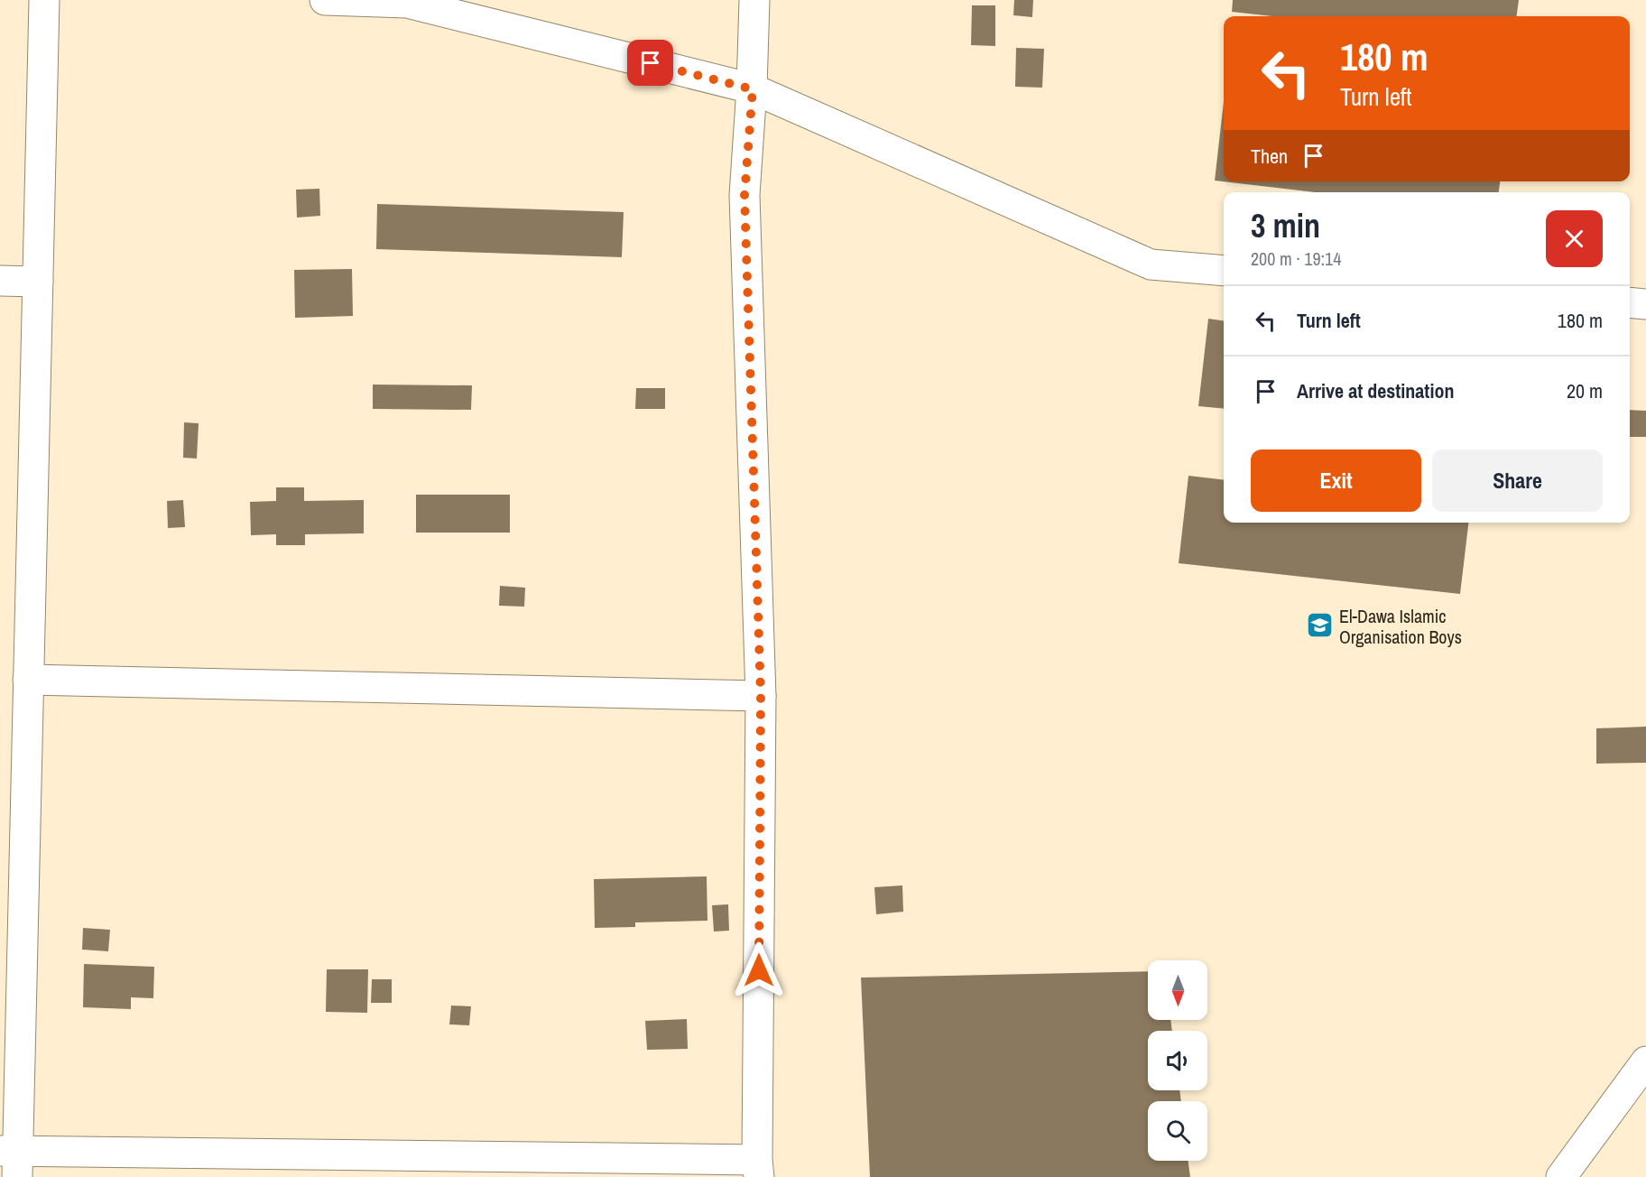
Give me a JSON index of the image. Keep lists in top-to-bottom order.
{
  "places": {
    "school or university": ["El-Dawa Islamic Organisation Boys"]
  },
  "north": "bottom",
  "page": {
    "turn": ["180 m", "Turn left"],
    "then": "Then",
    "heading": ["3 min", "200 m · 19:14"],
    "list": [
      {
        "name": "Turn left",
        "value": "180 m"
      },
      {
        "name": "Arrive at destination",
        "value": "20 m"
      }
    ],
    "buttons": ["Exit", "Share"]
  }
}
